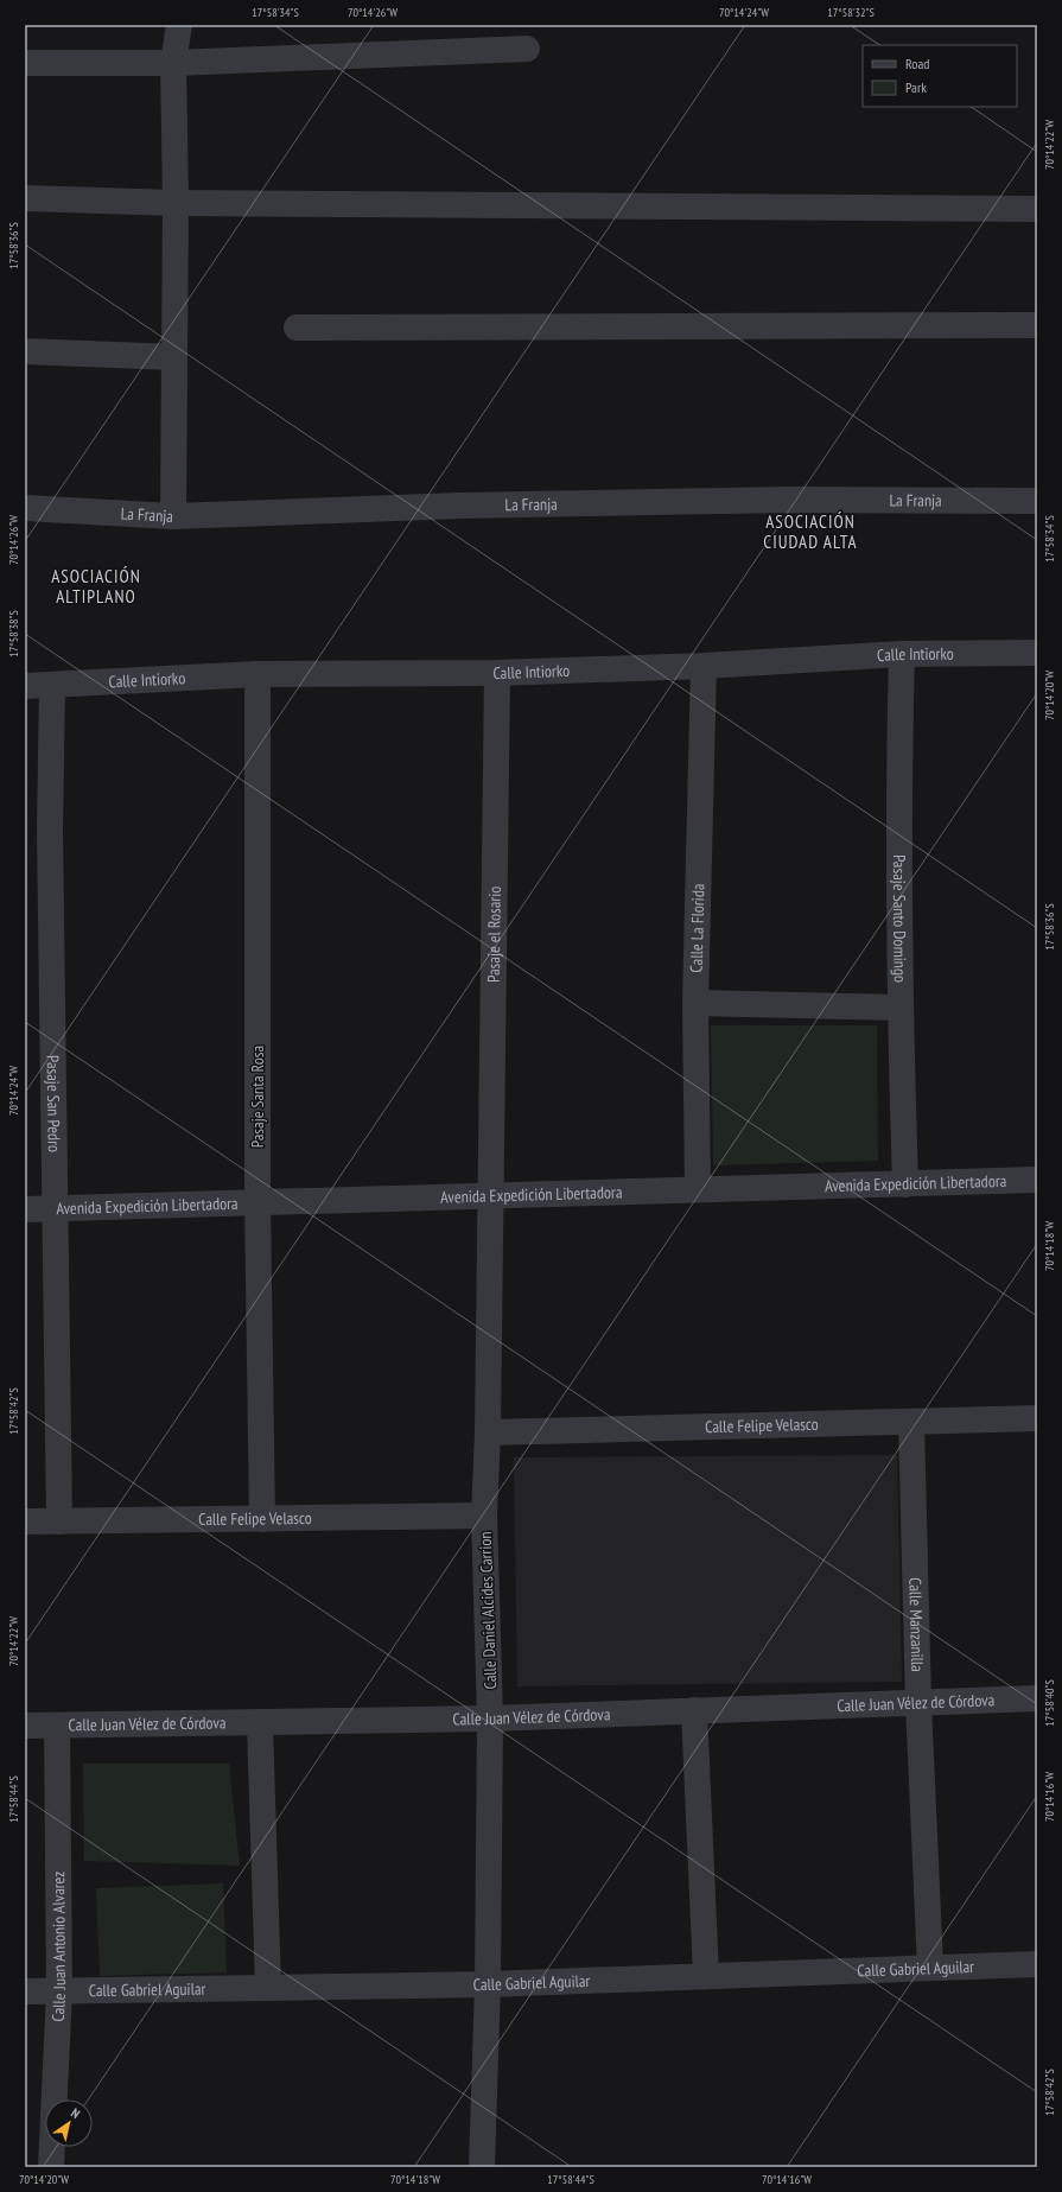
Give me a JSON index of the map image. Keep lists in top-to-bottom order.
{
  "streets": {
    "street": [
      "La Franja",
      "Calle Intiorko",
      "Pasaje Santo Domingo",
      "Calle La Florida",
      "Pasaje el Rosario",
      "Pasaje Santa Rosa",
      "Pasaje San Pedro",
      "Avenida Expedición Libertadora",
      "Calle Felipe Velasco",
      "Calle Daniel Alcides Carrion",
      "Calle Manzanilla",
      "Calle Juan Vélez de Córdova",
      "Calle Juan Antonio Alvarez",
      "Calle Gabriel Aguilar"
    ]
  },
  "crossings": [
    ["Calle Intiorko", "Pasaje Santo Domingo"],
    ["Calle Intiorko", "Calle La Florida"],
    ["Calle Intiorko", "Pasaje el Rosario"],
    ["Calle Intiorko", "Pasaje Santa Rosa"],
    ["Calle Intiorko", "Pasaje San Pedro"],
    ["Pasaje Santo Domingo", "Avenida Expedición Libertadora"],
    ["Calle La Florida", "Avenida Expedición Libertadora"],
    ["Pasaje el Rosario", "Avenida Expedición Libertadora"],
    ["Pasaje el Rosario", "Calle Daniel Alcides Carrion"],
    ["Pasaje Santa Rosa", "Avenida Expedición Libertadora"],
    ["Pasaje Santa Rosa", "Calle Felipe Velasco"],
    ["Pasaje San Pedro", "Avenida Expedición Libertadora"],
    ["Pasaje San Pedro", "Calle Felipe Velasco"],
    ["Avenida Expedición Libertadora", "Calle Daniel Alcides Carrion"],
    ["Calle Felipe Velasco", "Calle Daniel Alcides Carrion"],
    ["Calle Felipe Velasco", "Calle Manzanilla"],
    ["Calle Daniel Alcides Carrion", "Calle Juan Vélez de Córdova"],
    ["Calle Daniel Alcides Carrion", "Calle Gabriel Aguilar"],
    ["Calle Manzanilla", "Calle Juan Vélez de Córdova"],
    ["Calle Manzanilla", "Calle Gabriel Aguilar"],
    ["Calle Juan Vélez de Córdova", "Calle Juan Antonio Alvarez"],
    ["Calle Juan Antonio Alvarez", "Calle Gabriel Aguilar"]
  ],
  "districts": ["ASOCIACIÓN CIUDAD ALTA", "ASOCIACIÓN ALTIPLANO"],
  "legend": ["Road", "Park"],
  "north": "top right",
  "coordinates": [
    "17°58'34\"S",
    "70°14'26\"W",
    "70°14'24\"W",
    "17°58'32\"S",
    "70°14'22\"W",
    "17°58'36\"S",
    "17°58'38\"S",
    "70°14'20\"W",
    "70°14'18\"W",
    "17°58'42\"S",
    "17°58'40\"S",
    "70°14'16\"W",
    "17°58'44\"S"
  ]
}
